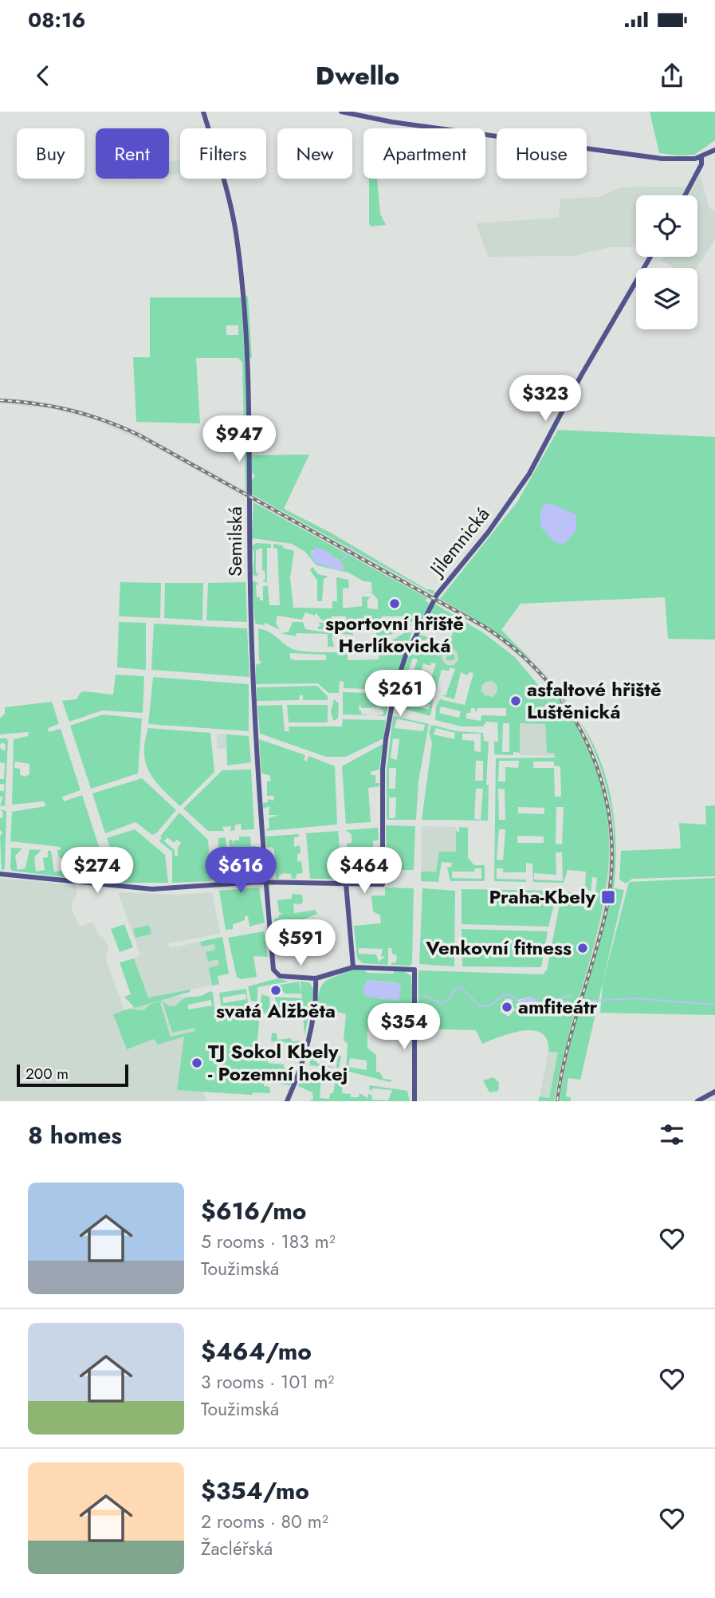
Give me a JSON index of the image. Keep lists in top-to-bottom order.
{
  "streets": {
    "street": ["Semilská", "Jilemnická"]
  },
  "places": {
    "other": [
      "sportovní hřiště Herlíkovická",
      "asfaltové hřiště Luštěnická",
      "Venkovní fitness",
      "svatá Alžběta",
      "amfiteátr",
      "TJ Sokol Kbely - Pozemní hokej"
    ],
    "transit": ["Praha-Kbely"]
  },
  "scale_bar": "200 m",
  "page": {
    "status": "08:16",
    "header": "Dwello",
    "chip": [
      "Buy",
      "Rent",
      "Filters",
      "New",
      "Apartment",
      "House"
    ],
    "price": [
      "$323",
      "$947",
      "$261",
      "$274",
      "$616",
      "$464",
      "$591",
      "$354"
    ],
    "scale": "200 m",
    "heading": "8 homes",
    "list": [
      {
        "name": "$616/mo",
        "note": "5 rooms · 183 m² · Toužimská"
      },
      {
        "name": "$464/mo",
        "note": "3 rooms · 101 m² · Toužimská"
      },
      {
        "name": "$354/mo",
        "note": "2 rooms · 80 m² · Žacléřská"
      }
    ]
  }
}
